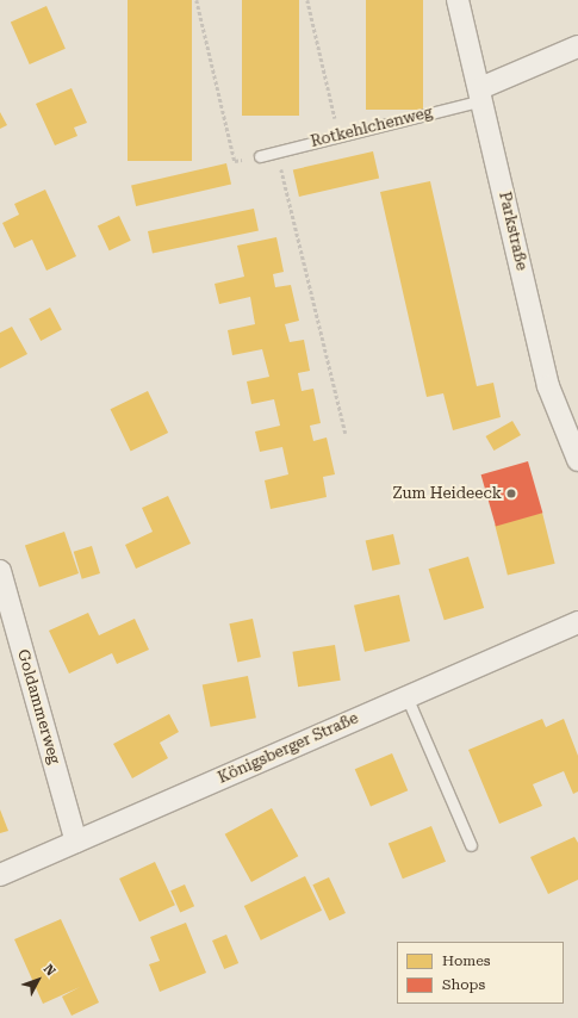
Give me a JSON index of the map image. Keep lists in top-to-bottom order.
{
  "streets": {
    "street": ["Parkstraße", "Goldammerweg", "Königsberger Straße"],
    "lane": ["Rotkehlchenweg"]
  },
  "crossings": [
    ["Rotkehlchenweg", "Parkstraße"],
    ["Goldammerweg", "Königsberger Straße"]
  ],
  "places": ["Zum Heideeck"],
  "legend": ["Homes", "Shops"],
  "north": "top right"
}
